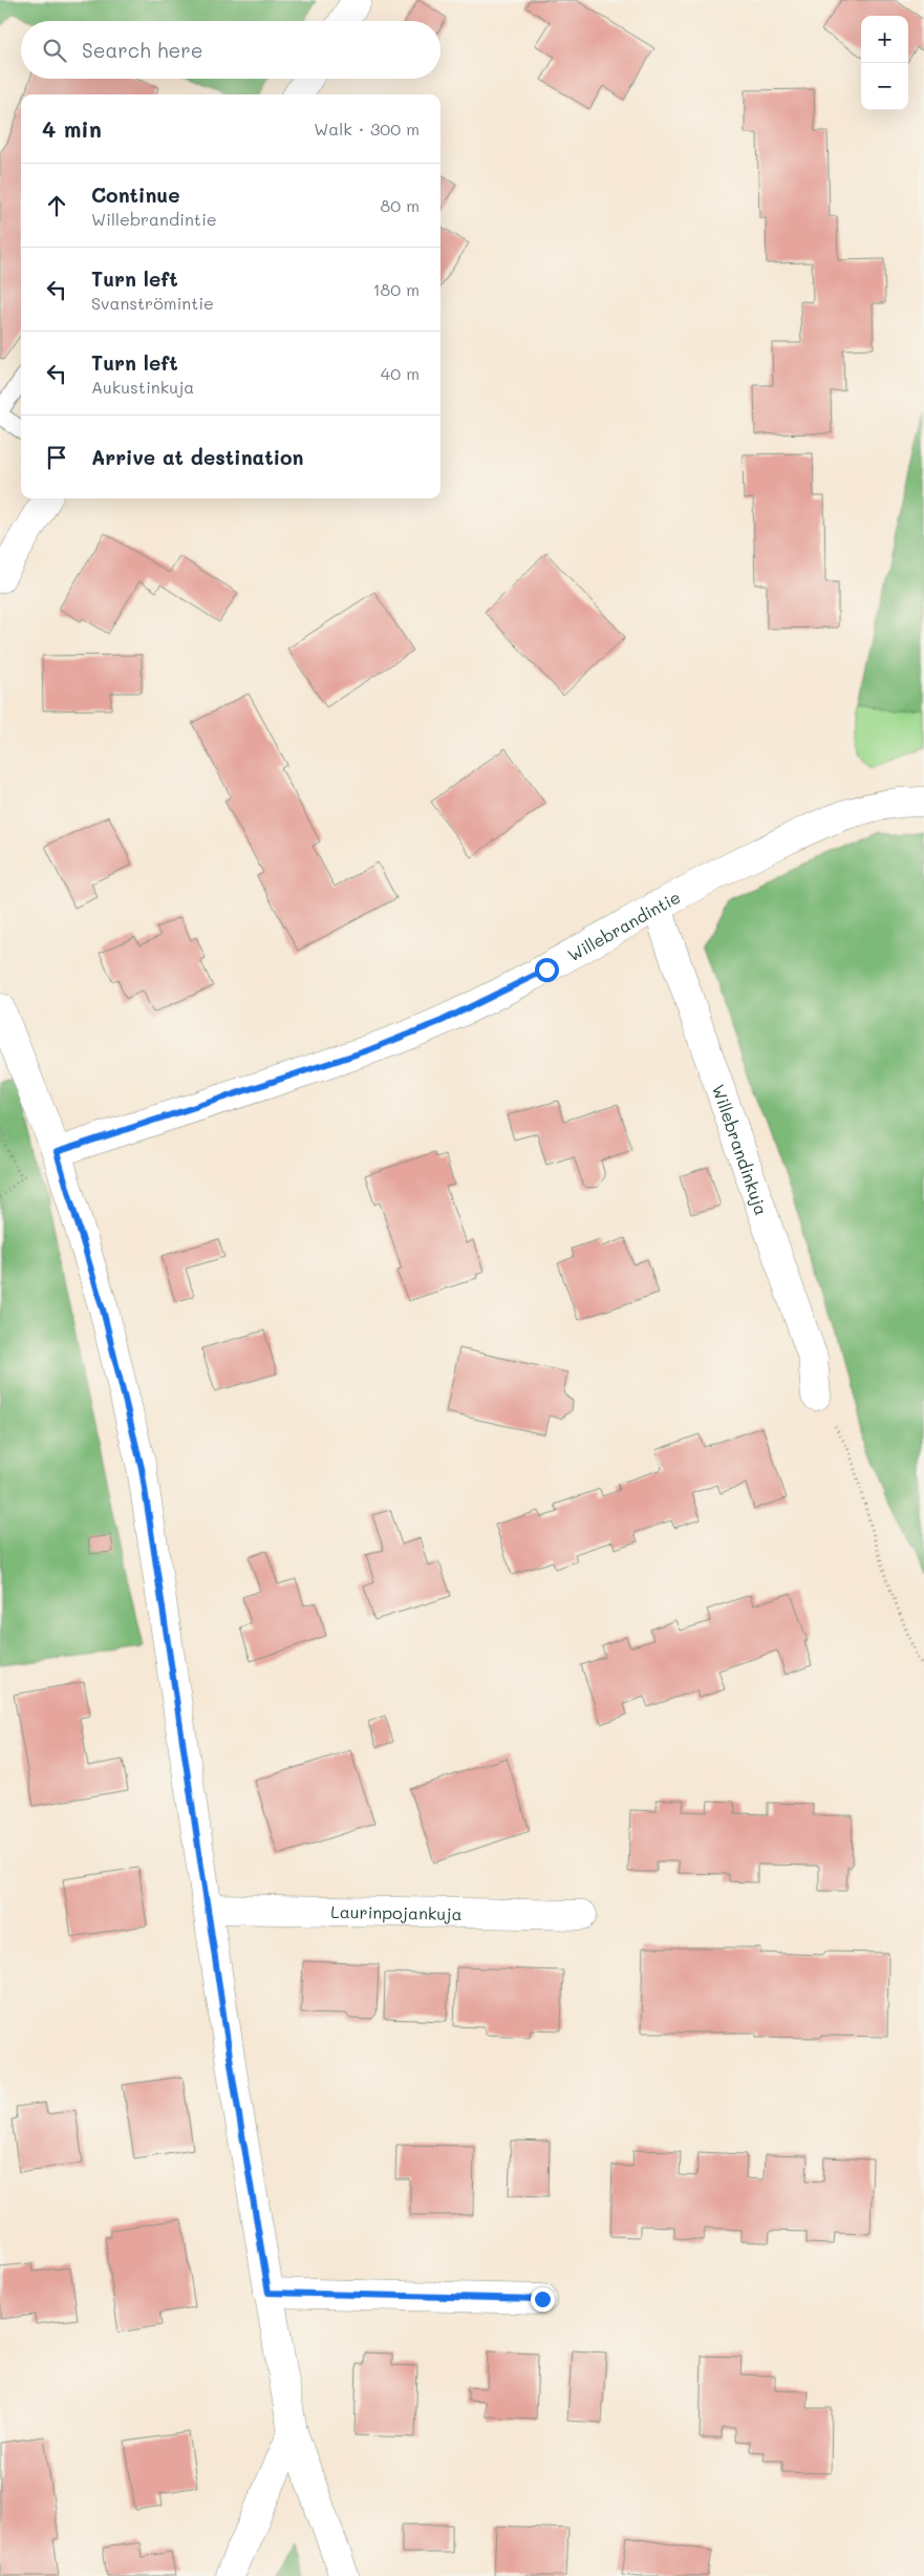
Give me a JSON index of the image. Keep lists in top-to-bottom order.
{
  "streets": {
    "street": ["Willebrandintie", "Willebrandinkuja", "Laurinpojankuja"]
  },
  "crossings": [
    ["Willebrandintie", "Willebrandinkuja"]
  ],
  "page": {
    "map_buttons": ["+", "−"],
    "search": "Search here",
    "heading": ["4 min", "Walk · 300 m"],
    "list": [
      ["Continue", "Willebrandintie", "80 m"],
      ["Turn left", "Svanströmintie", "180 m"],
      ["Turn left", "Aukustinkuja", "40 m"],
      "Arrive at destination"
    ]
  }
}
